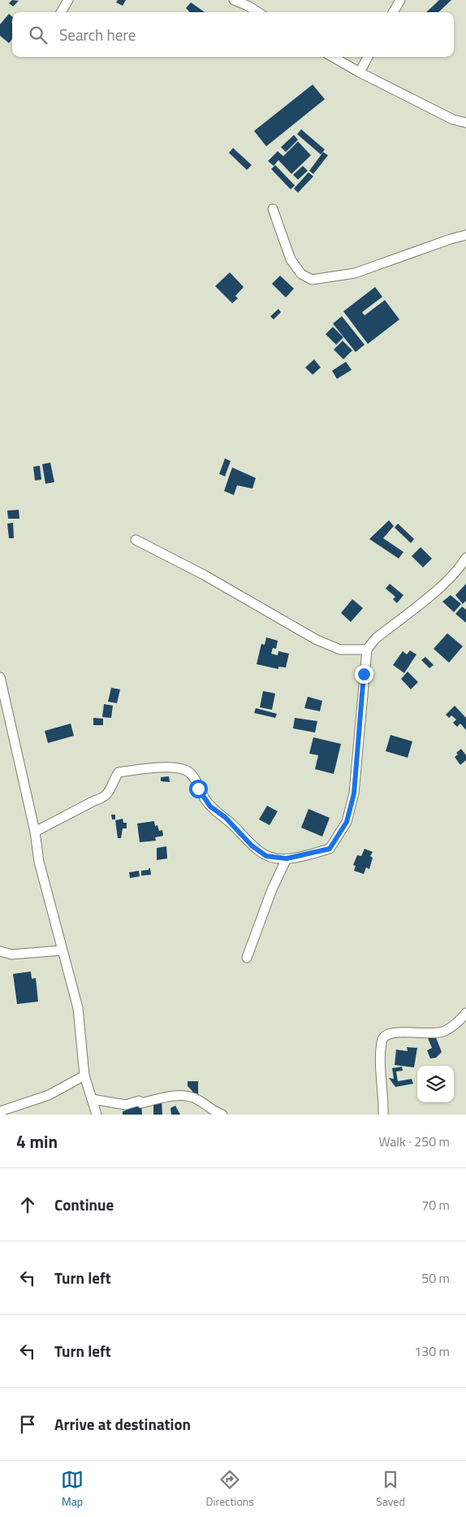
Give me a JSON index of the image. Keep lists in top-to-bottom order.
{
  "page": {
    "search": "Search here",
    "heading": ["4 min", "Walk · 250 m"],
    "list": [
      ["Continue", "70 m"],
      ["Turn left", "50 m"],
      ["Turn left", "130 m"],
      "Arrive at destination"
    ],
    "nav": ["Map", "Directions", "Saved"]
  }
}
